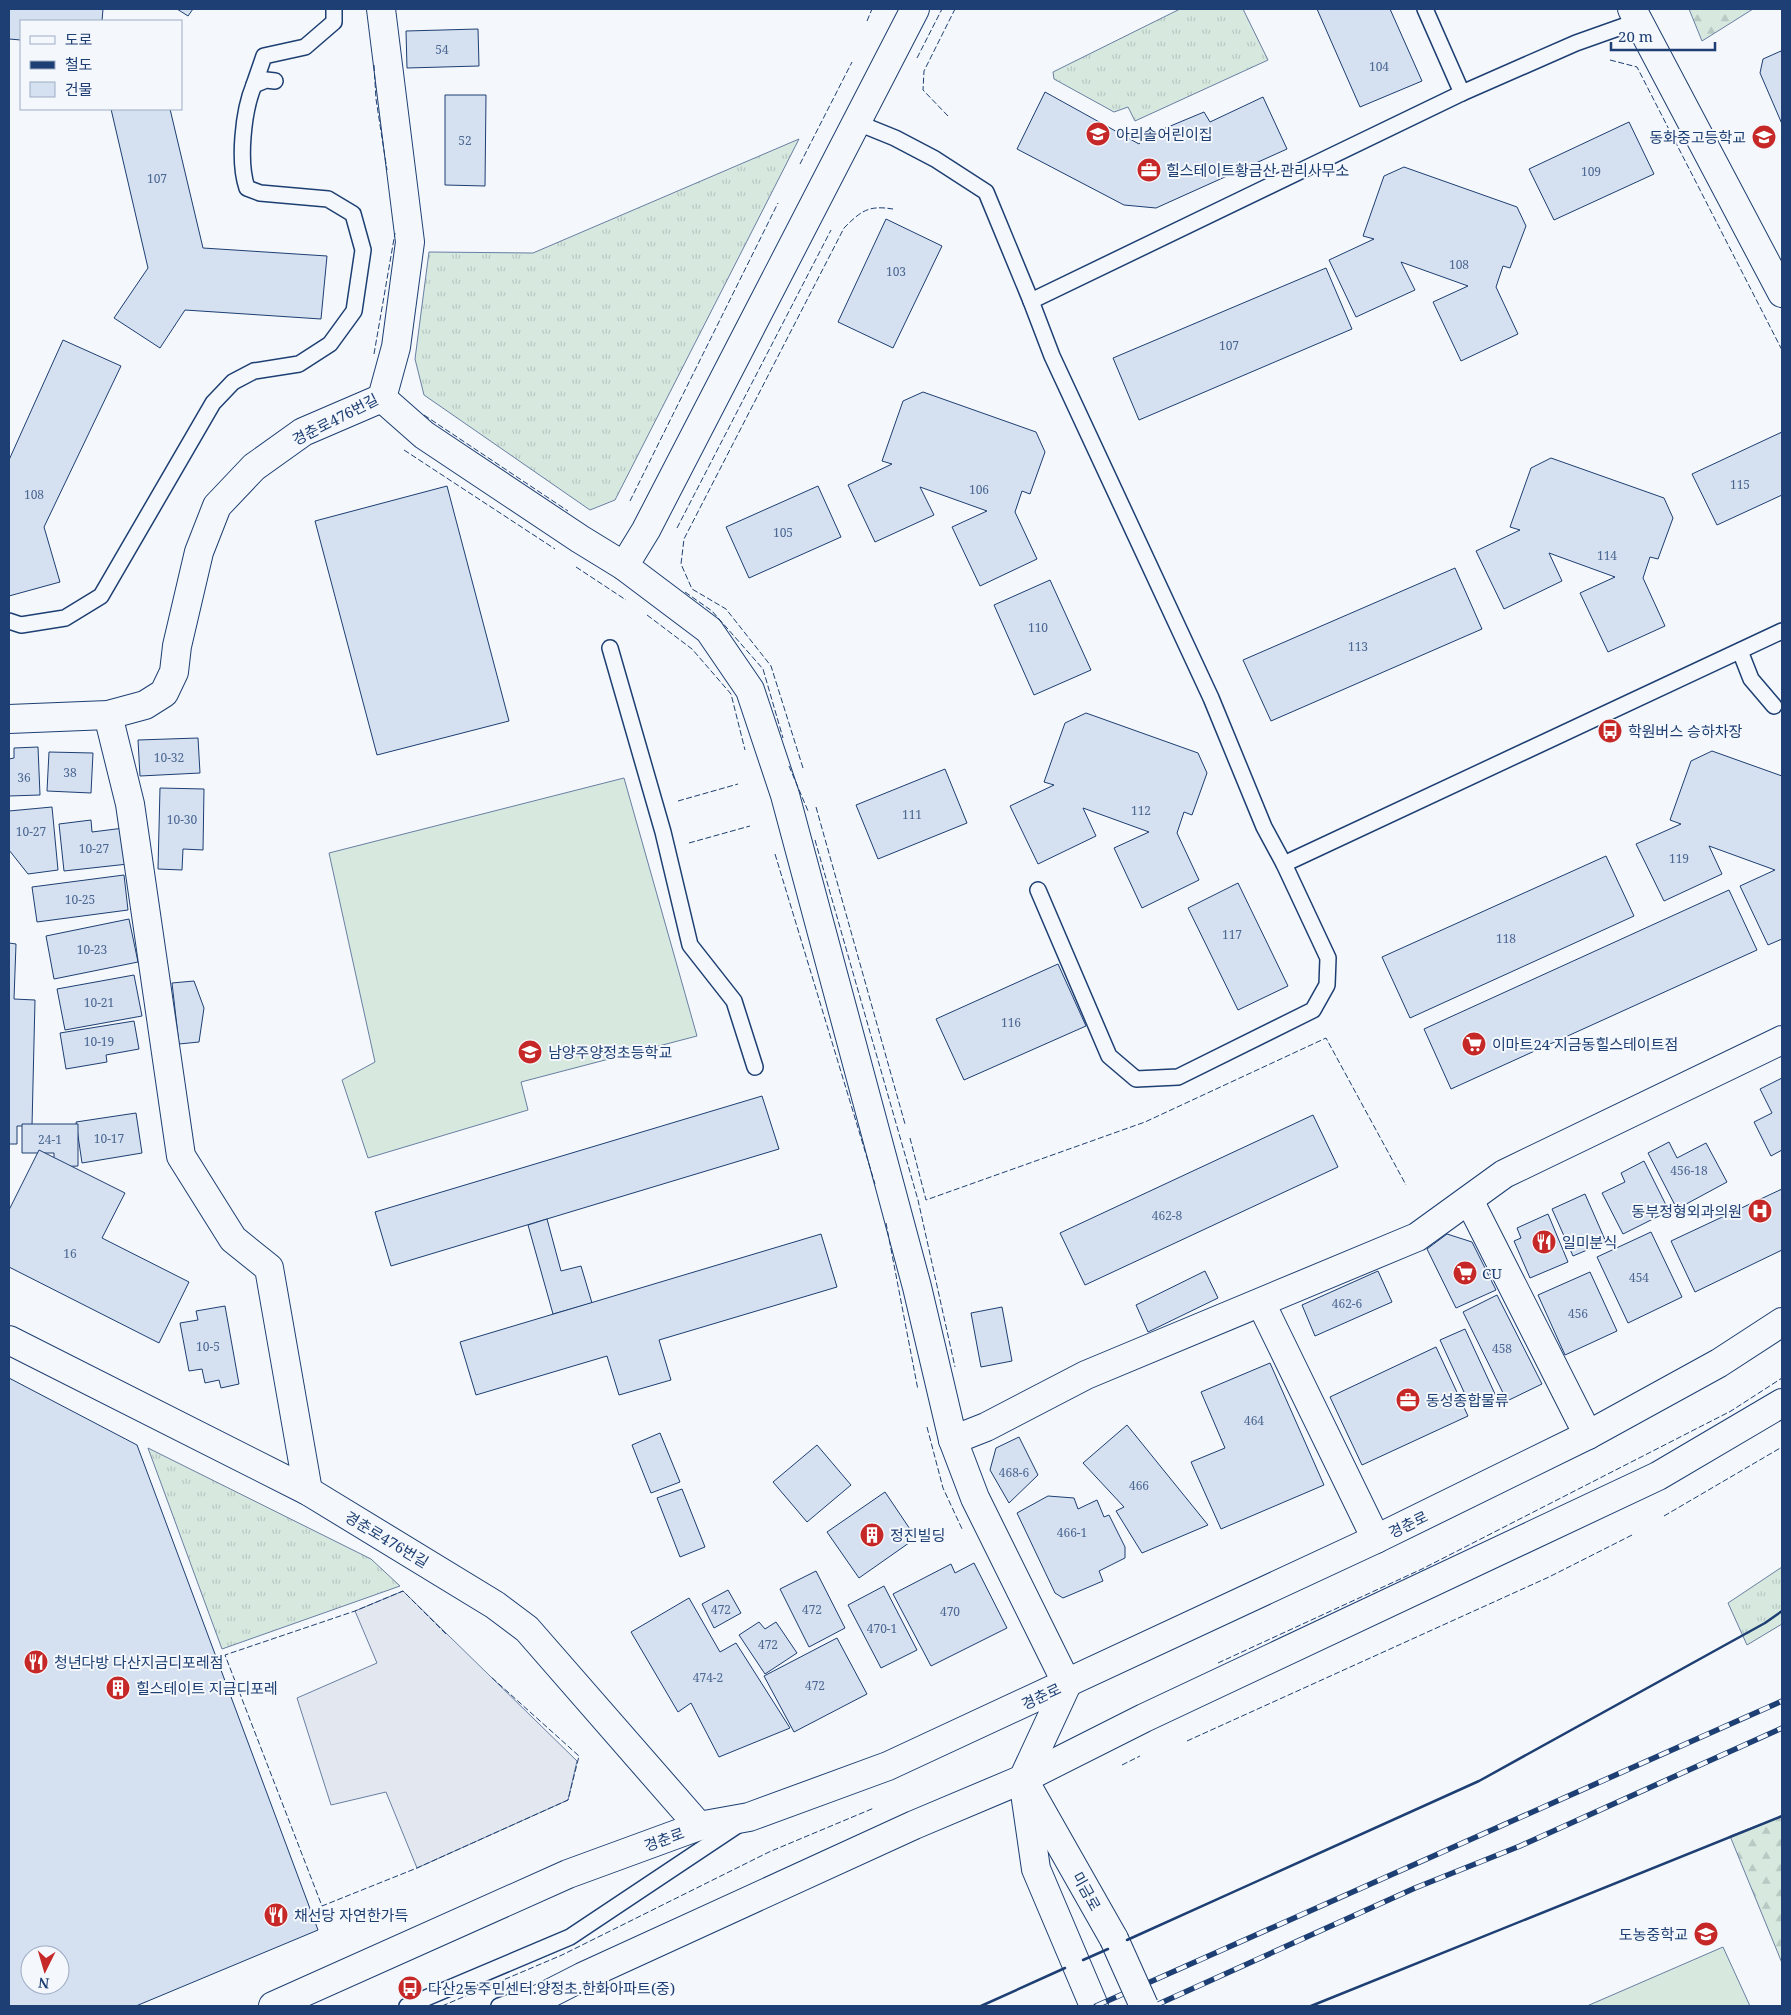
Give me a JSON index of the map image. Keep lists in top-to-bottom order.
{
  "streets": {
    "street": ["경춘로476번길", "경춘로", "미금로"]
  },
  "crossings": [
    ["경춘로476번길", "경춘로"]
  ],
  "places": {
    "school or university": [
      "아리솔어린이집",
      "동화중고등학교",
      "남양주양정초등학교",
      "도농중학교"
    ],
    "office": ["힐스테이트황금산 관리사무소", "동성종합물류"],
    "bus stop": ["학원버스 승하차장", "다산2동주민센터.양정초.한화아파트(중)"],
    "supermarket": ["이마트24 지금동힐스테이트점", "CU"],
    "hospital": ["동부정형외과의원"],
    "restaurant": ["일미분식", "청년다방 다산지금디포레점", "채선당 자연한가득"],
    "building": ["정진빌딩", "힐스테이트 지금디포레"]
  },
  "house_numbers": [
    "54",
    "104",
    "52",
    "109",
    "107",
    "108",
    "103",
    "107",
    "115",
    "106",
    "108",
    "105",
    "114",
    "110",
    "113",
    "10-32",
    "38",
    "36",
    "112",
    "111",
    "10-30",
    "10-27",
    "10-27",
    "119",
    "10-25",
    "117",
    "118",
    "10-23",
    "10-21",
    "116",
    "10-19",
    "10-17",
    "24-1",
    "456-18",
    "462-8",
    "16",
    "454",
    "462-6",
    "456",
    "10-5",
    "458",
    "464",
    "468-6",
    "466",
    "466-1",
    "472",
    "472",
    "470",
    "470-1",
    "472",
    "474-2",
    "472"
  ],
  "legend": ["도로", "철도", "건물"],
  "scale_bar": "20 m",
  "north": "bottom"
}
